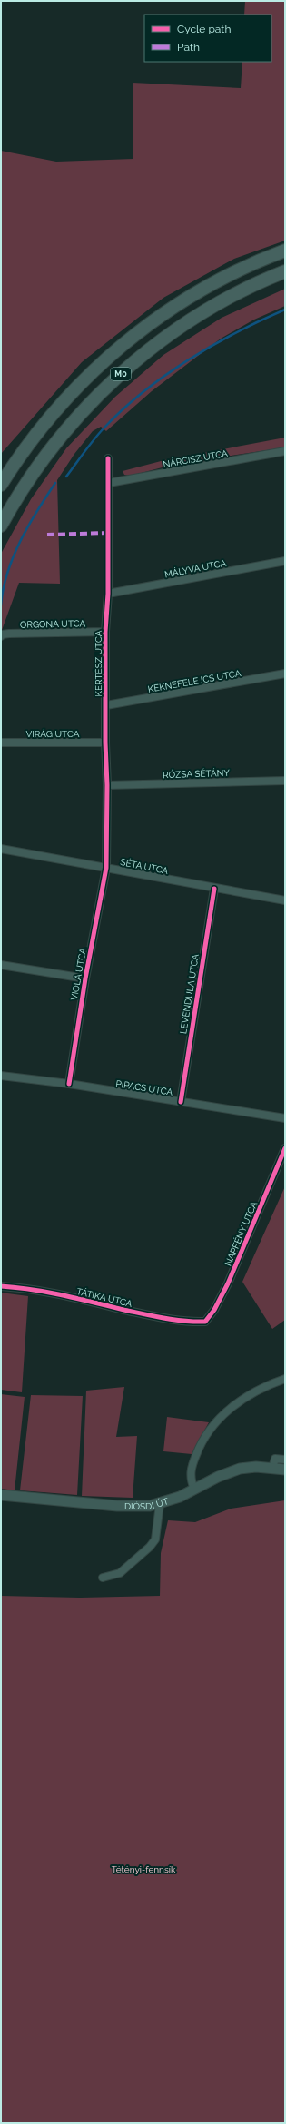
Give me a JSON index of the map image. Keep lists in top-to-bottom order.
{
  "streets": {
    "highway": ["M0"],
    "main road": ["DIÓSDI ÚT"],
    "street": [
      "NÁRCISZ UTCA",
      "MÁLYVA UTCA",
      "ORGONA UTCA",
      "KERTÉSZ UTCA",
      "KÉKNEFELEJCS UTCA",
      "VIRÁG UTCA",
      "RÓZSA SÉTÁNY",
      "SÉTA UTCA",
      "VIOLA UTCA",
      "LEVENDULA UTCA",
      "PIPACS UTCA",
      "NAPFÉNY UTCA",
      "TÁTIKA UTCA"
    ]
  },
  "crossings": [
    ["NÁRCISZ UTCA", "KERTÉSZ UTCA"],
    ["MÁLYVA UTCA", "KERTÉSZ UTCA"],
    ["ORGONA UTCA", "KERTÉSZ UTCA"],
    ["KERTÉSZ UTCA", "KÉKNEFELEJCS UTCA"],
    ["KERTÉSZ UTCA", "VIRÁG UTCA"],
    ["KERTÉSZ UTCA", "RÓZSA SÉTÁNY"],
    ["KERTÉSZ UTCA", "SÉTA UTCA"],
    ["KERTÉSZ UTCA", "VIOLA UTCA"],
    ["SÉTA UTCA", "VIOLA UTCA"],
    ["SÉTA UTCA", "LEVENDULA UTCA"],
    ["VIOLA UTCA", "PIPACS UTCA"],
    ["LEVENDULA UTCA", "PIPACS UTCA"],
    ["NAPFÉNY UTCA", "TÁTIKA UTCA"]
  ],
  "parks": ["Tétényi-fennsík"],
  "legend": ["Cycle path", "Path"]
}
